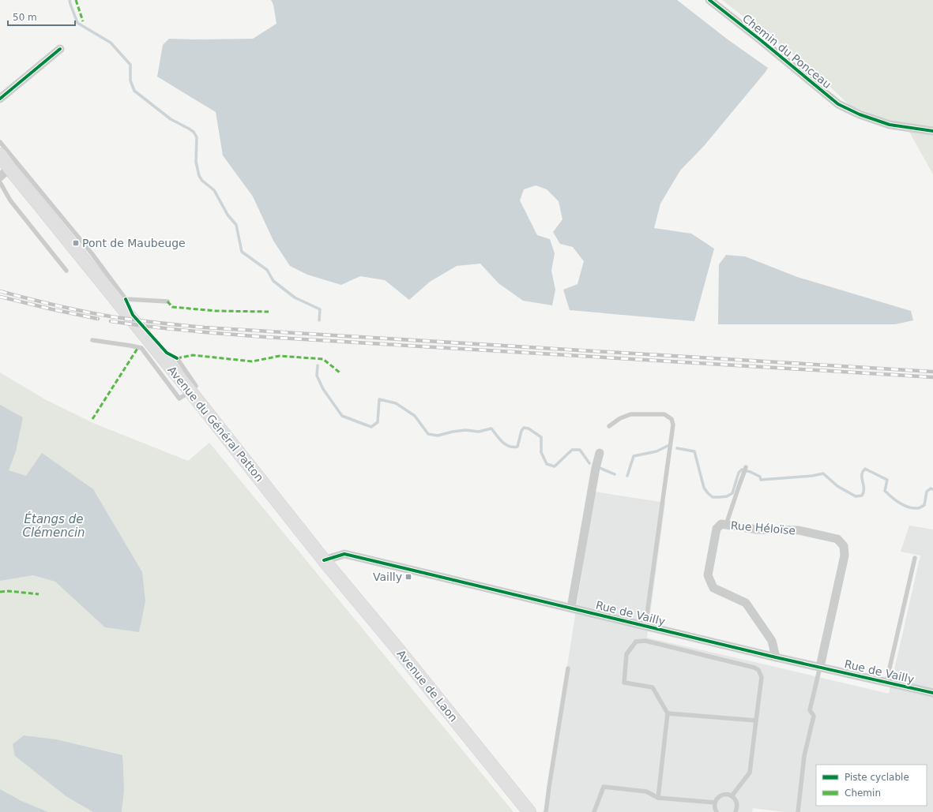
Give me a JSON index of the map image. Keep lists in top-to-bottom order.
{
  "streets": {
    "main road": ["Avenue du Général Patton", "Avenue de Laon"],
    "street": ["Chemin du Ponceau", "Rue Héloïse", "Rue de Vailly"]
  },
  "crossings": [
    ["Avenue du Général Patton", "Rue de Vailly"],
    ["Avenue du Général Patton", "Avenue de Laon"],
    ["Rue Héloïse", "Rue de Vailly"],
    ["Rue de Vailly", "Avenue de Laon"]
  ],
  "water": ["Étangs de Clémencin"],
  "places": {
    "transit": ["Pont de Maubeuge", "Vailly"]
  },
  "legend": ["Piste cyclable", "Chemin"],
  "scale_bar": "50 m"
}
